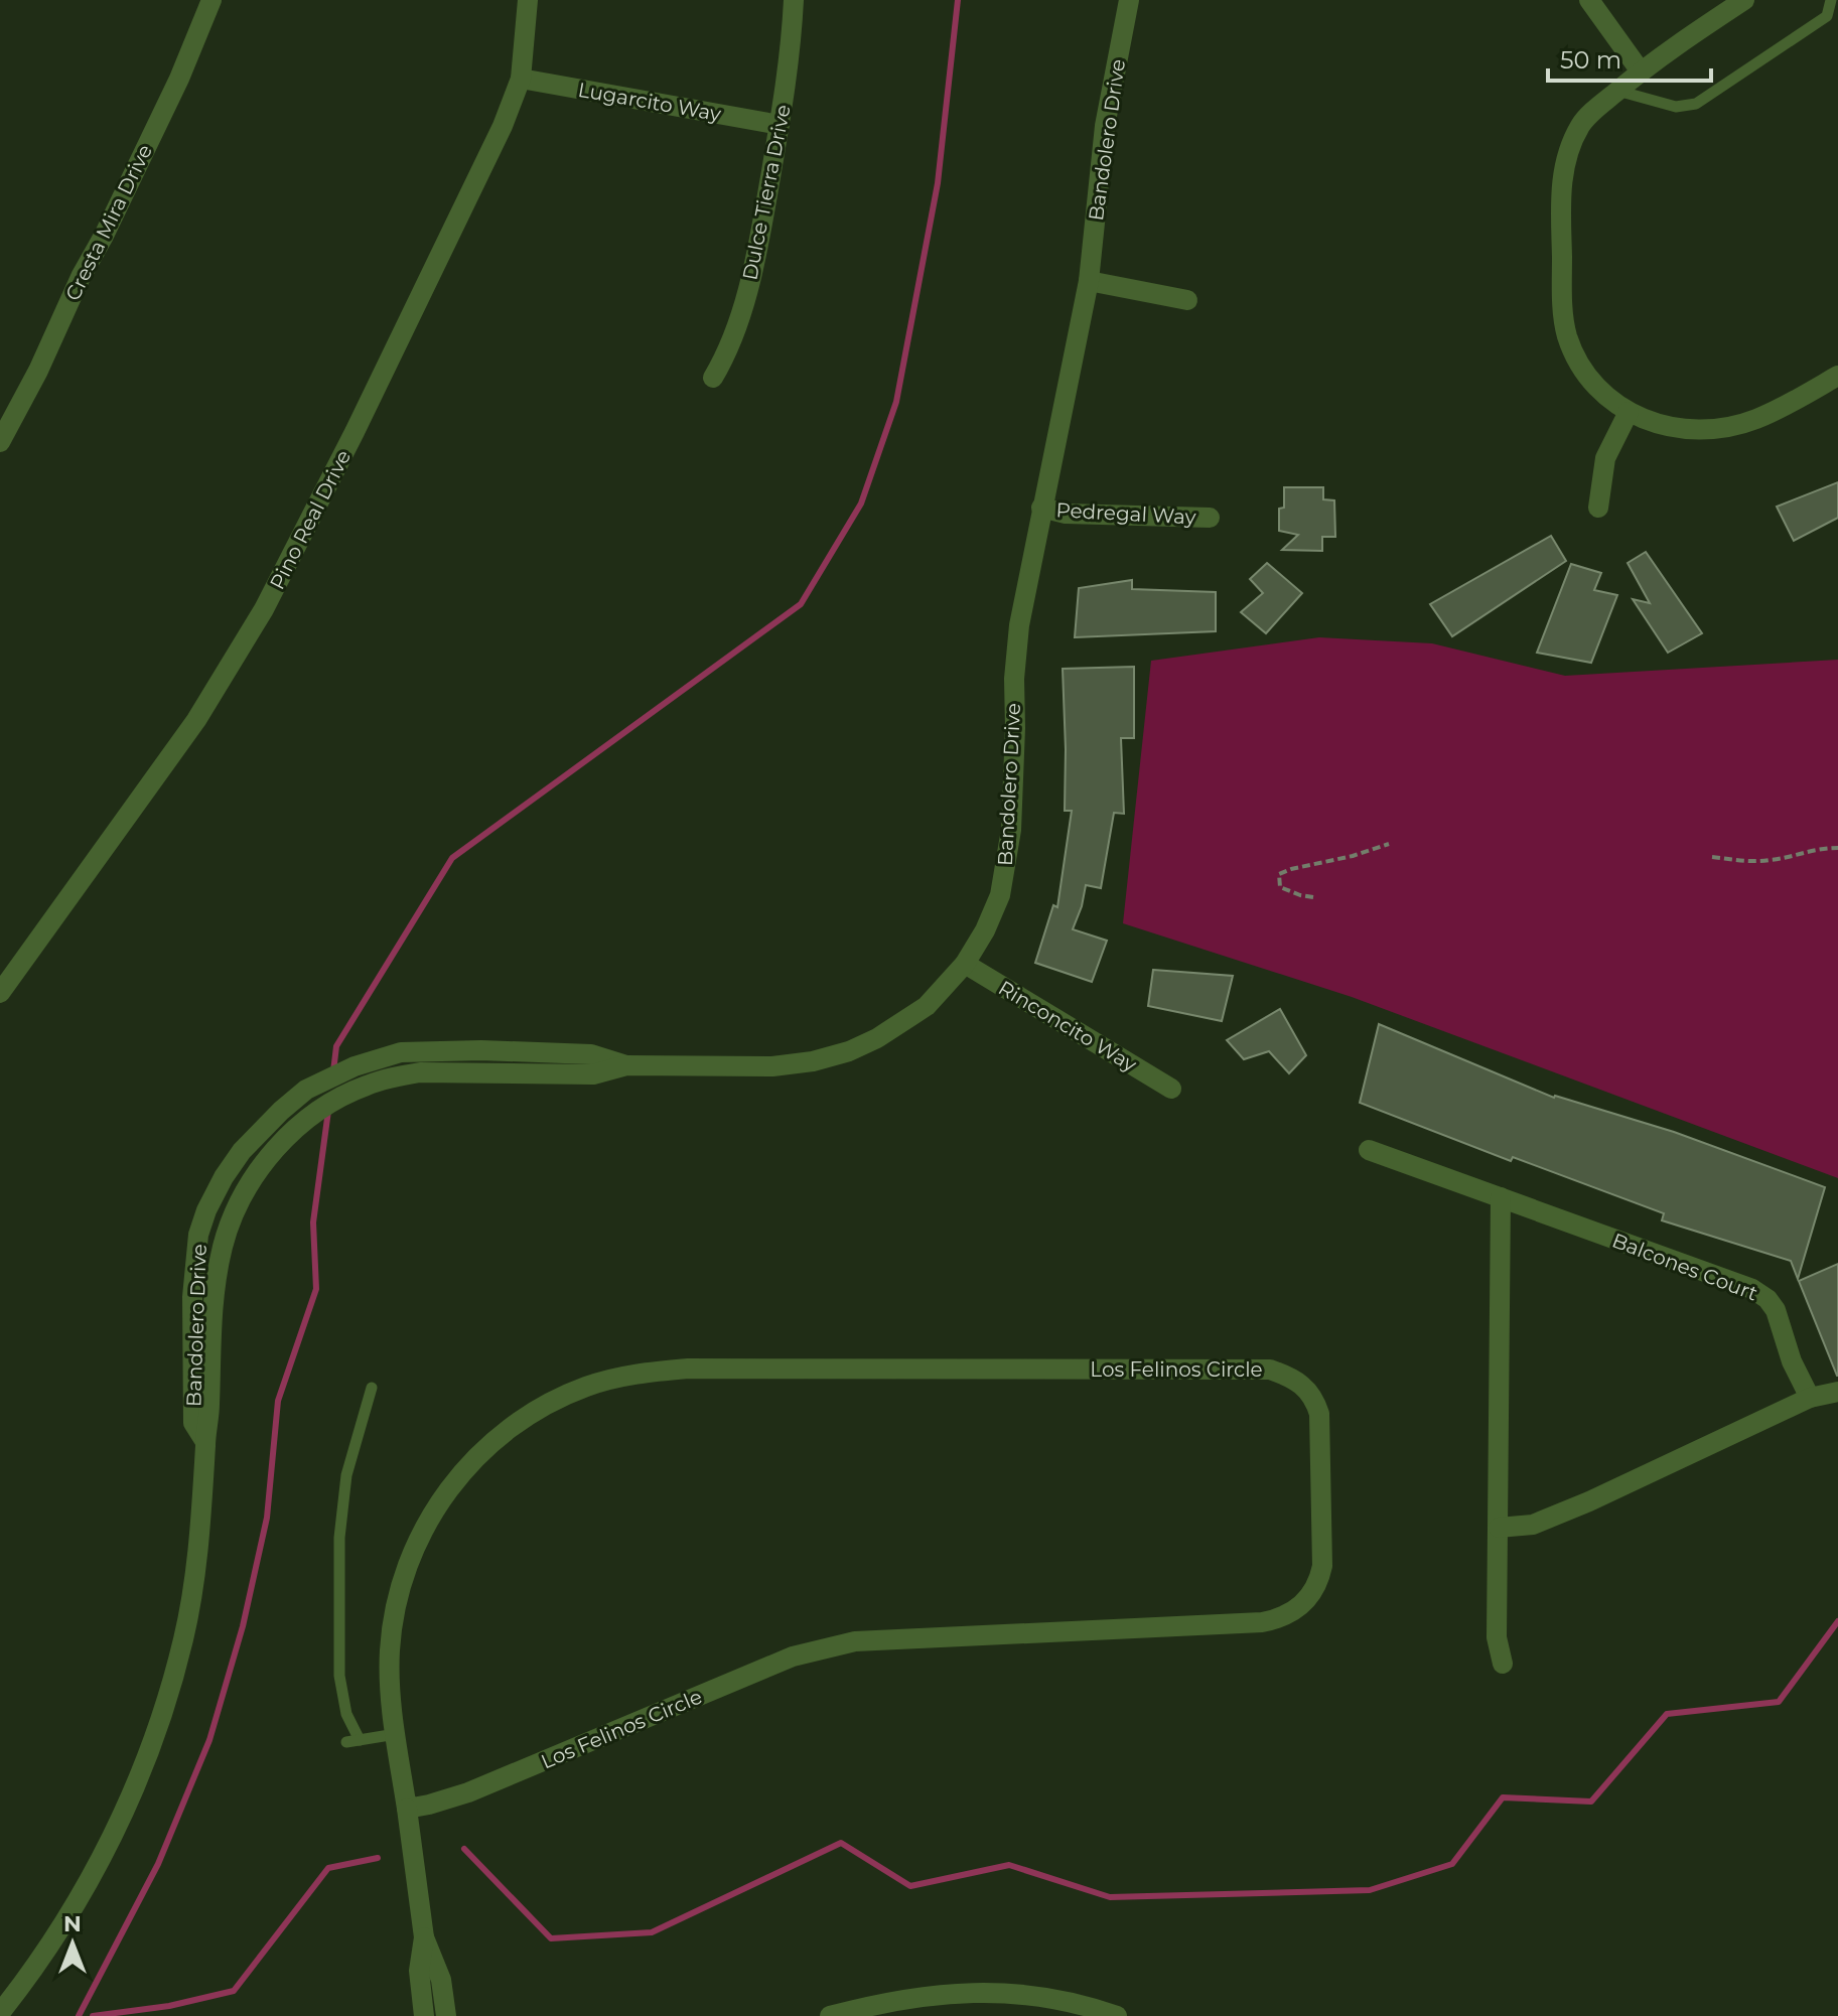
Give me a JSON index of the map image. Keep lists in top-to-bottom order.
{
  "streets": {
    "street": [
      "Lugarcito Way",
      "Bandolero Drive",
      "Dulce Tierra Drive",
      "Cresta Mira Drive",
      "Pedregal Way",
      "Pino Real Drive",
      "Rinconcito Way",
      "Balcones Court",
      "Los Felinos Circle"
    ]
  },
  "crossings": [
    ["Lugarcito Way", "Dulce Tierra Drive"],
    ["Lugarcito Way", "Pino Real Drive"],
    ["Bandolero Drive", "Pedregal Way"],
    ["Bandolero Drive", "Rinconcito Way"]
  ],
  "scale_bar": "50 m",
  "north": "top"
}
